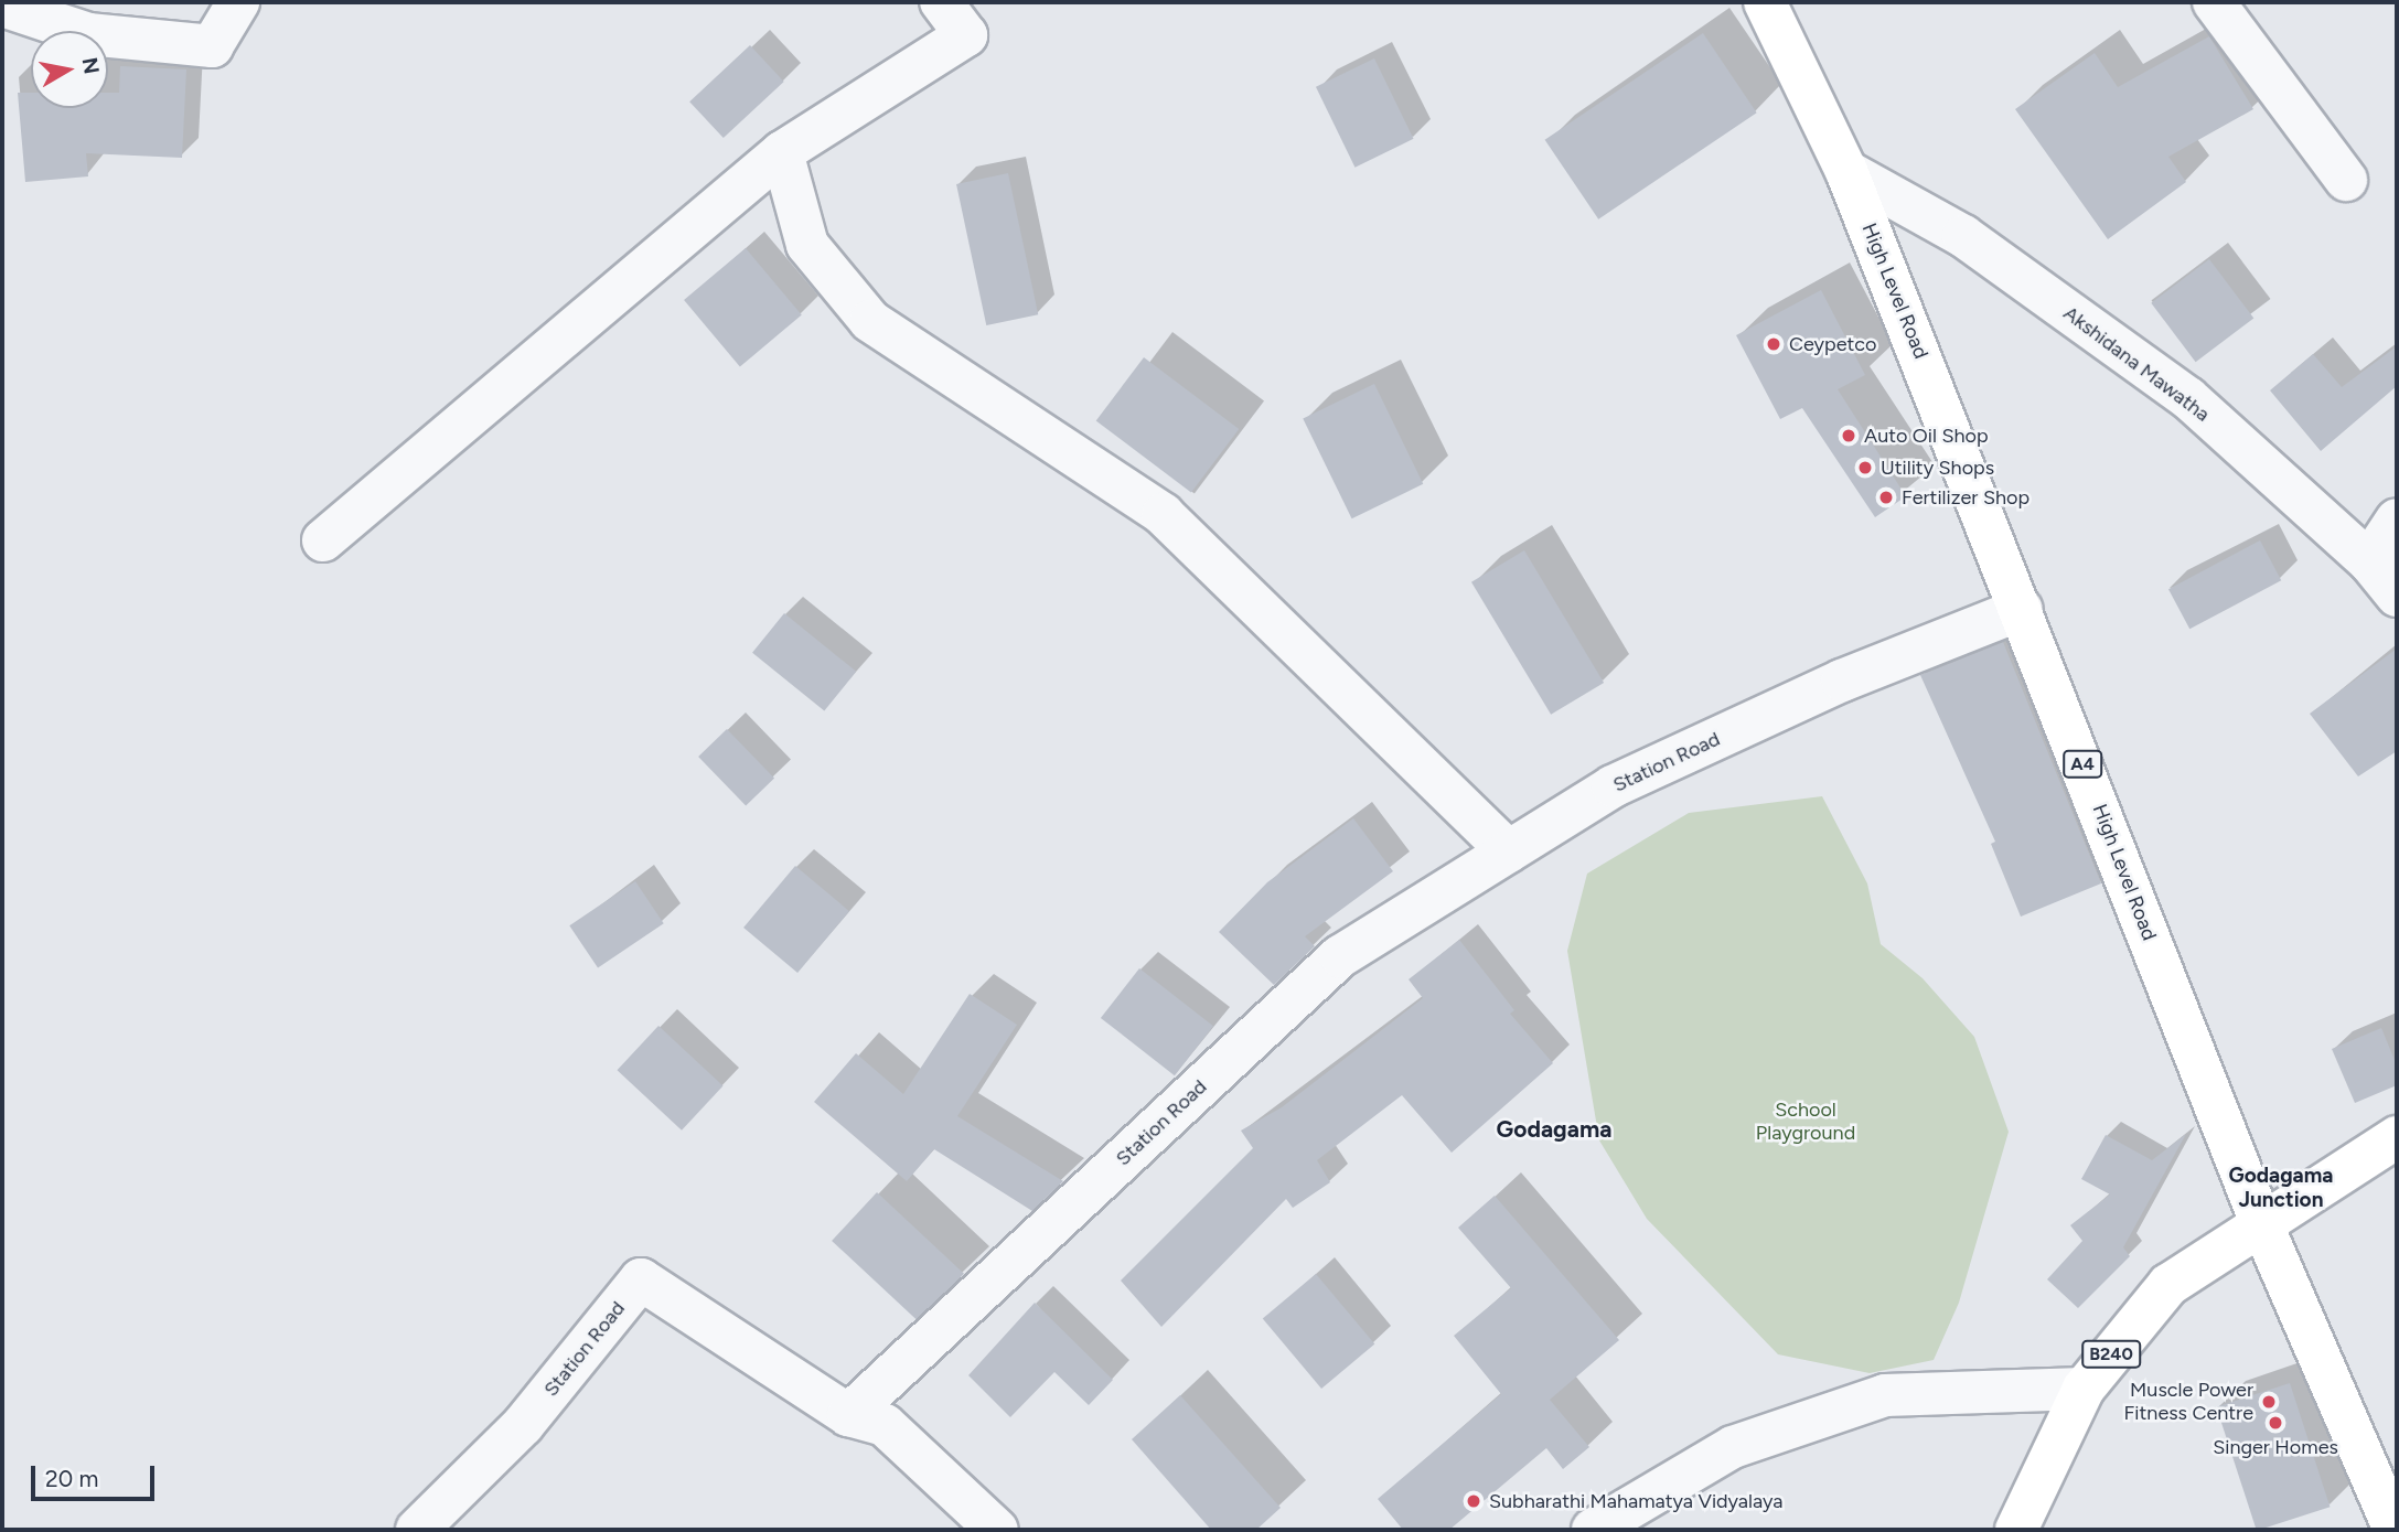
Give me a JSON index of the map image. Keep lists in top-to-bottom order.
{
  "streets": {
    "main road": ["High Level Road", "A4", "B240"],
    "street": ["Akshidana Mawatha", "Station Road"]
  },
  "crossings": [
    ["High Level Road", "Akshidana Mawatha"],
    ["High Level Road", "Station Road"],
    ["High Level Road", "B240"]
  ],
  "districts": ["Godagama", "Godagama Junction"],
  "parks": ["School Playground"],
  "places": [
    "Ceypetco",
    "Auto Oil Shop",
    "Utility Shops",
    "Fertilizer Shop",
    "Muscle Power Fitness Centre",
    "Singer Homes",
    "Subharathi Mahamatya Vidyalaya"
  ],
  "scale_bar": "20 m",
  "north": "right"
}
